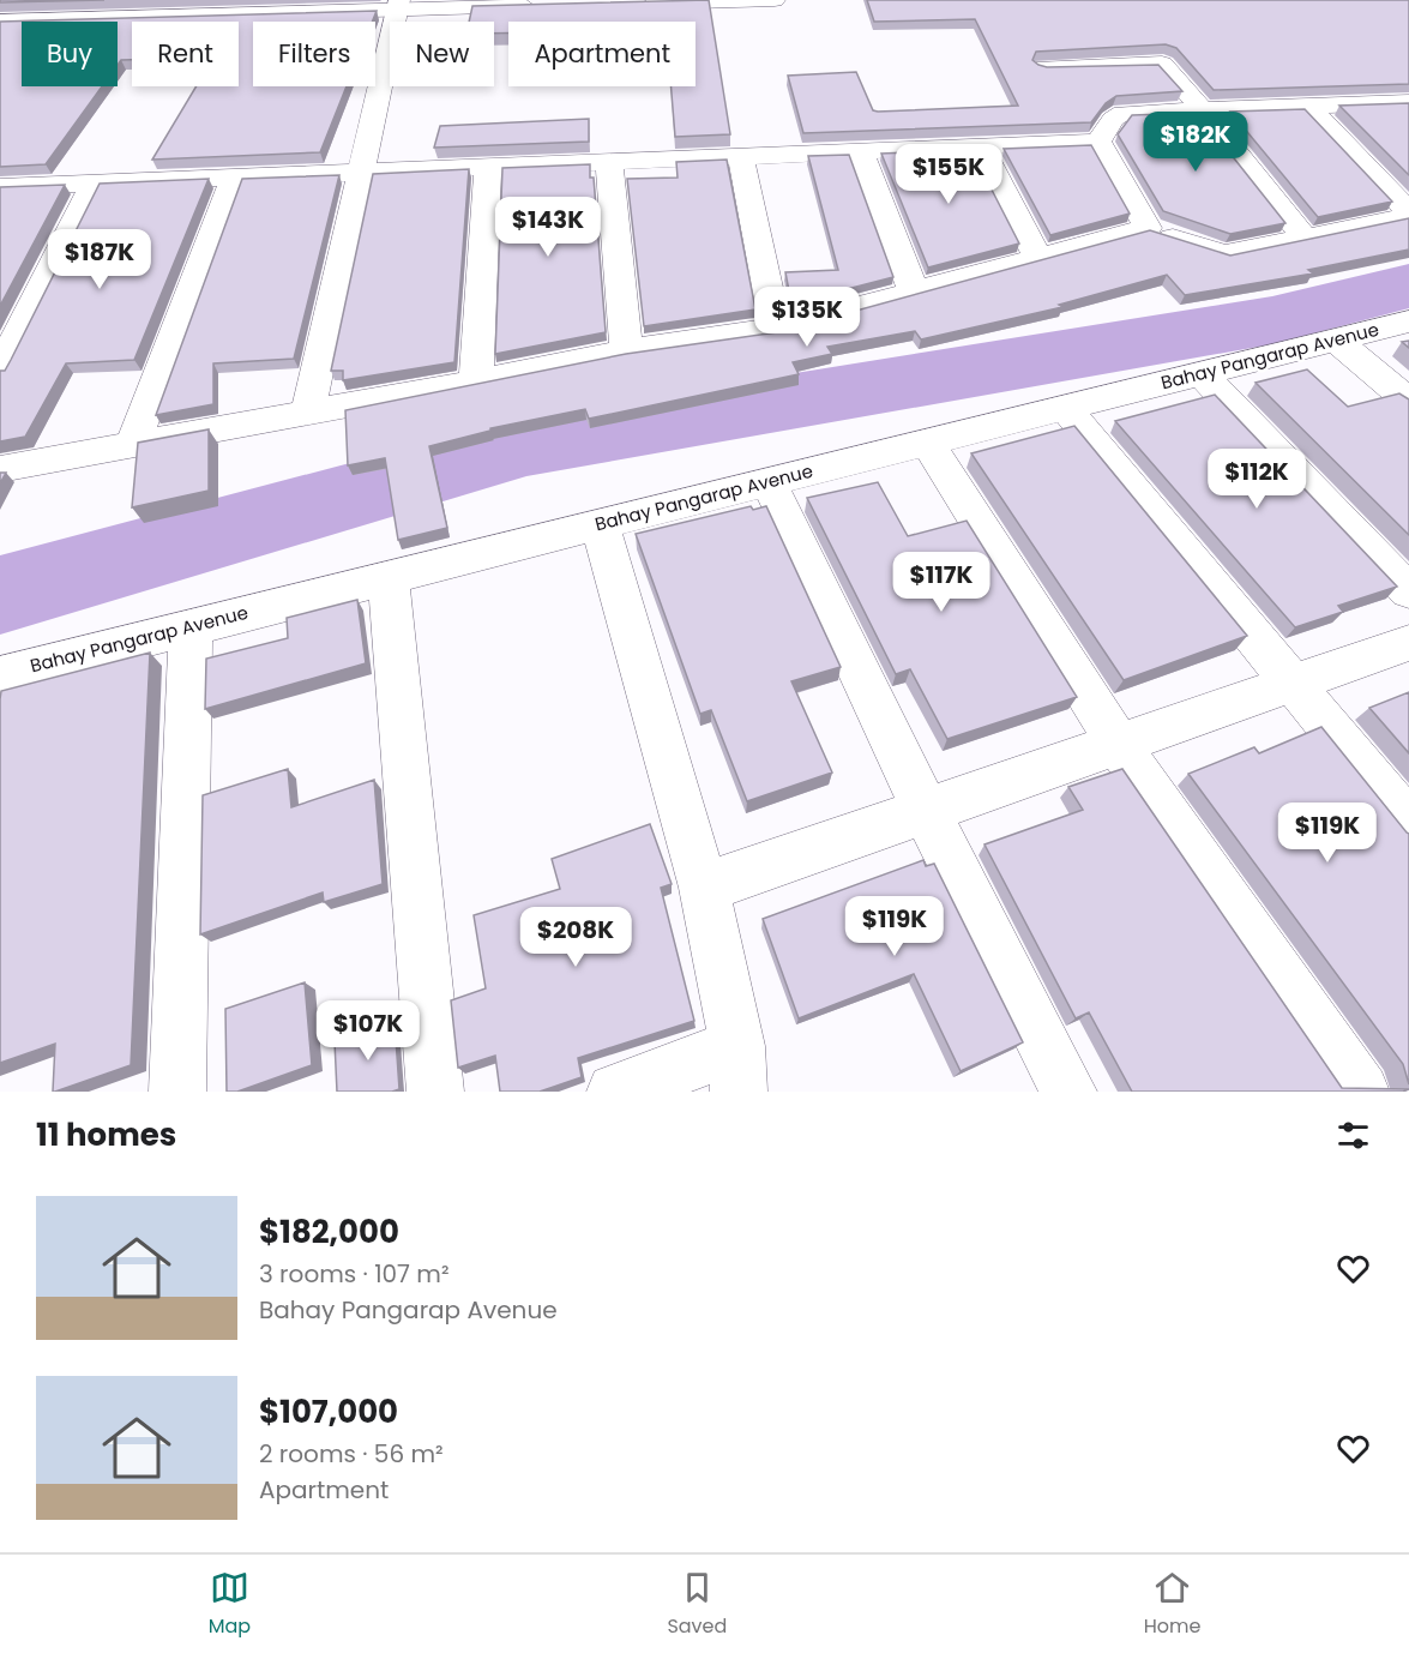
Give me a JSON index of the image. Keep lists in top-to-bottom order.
{
  "streets": {
    "street": ["Bahay Pangarap Avenue"]
  },
  "page": {
    "chip": [
      "Buy",
      "Rent",
      "Filters",
      "New",
      "Apartment"
    ],
    "price": [
      "$182K",
      "$155K",
      "$143K",
      "$187K",
      "$135K",
      "$112K",
      "$117K",
      "$119K",
      "$119K",
      "$208K",
      "$107K"
    ],
    "heading": "11 homes",
    "list": [
      {
        "name": "$182,000",
        "note": "3 rooms · 107 m² · Bahay Pangarap Avenue"
      },
      {
        "name": "$107,000",
        "note": "2 rooms · 56 m² · Apartment"
      }
    ],
    "tabs": ["Map", "Saved", "Home"]
  }
}
